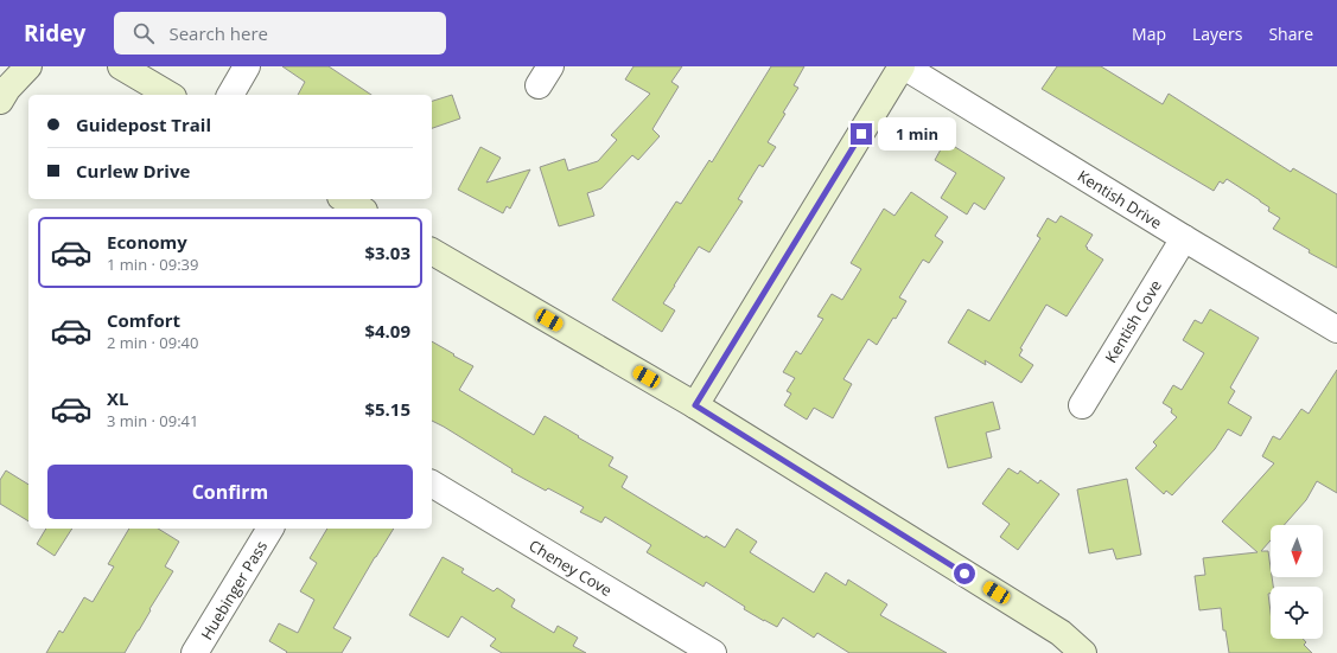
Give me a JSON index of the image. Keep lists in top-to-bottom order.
{
  "streets": {
    "street": [
      "Kentish Drive",
      "Kentish Cove",
      "Cheney Cove",
      "Huebinger Pass"
    ]
  },
  "crossings": [
    ["Kentish Drive", "Kentish Cove"]
  ],
  "north": "bottom",
  "page": {
    "header": "Ridey",
    "search": "Search here",
    "nav": ["Map", "Layers", "Share"],
    "banner": ["Guidepost Trail", "Curlew Drive"],
    "bubble": "1 min",
    "list": [
      {
        "name": "Economy",
        "note": "1 min · 09:39",
        "value": "$3.03"
      },
      {
        "name": "Comfort",
        "note": "2 min · 09:40",
        "value": "$4.09"
      },
      {
        "name": "XL",
        "note": "3 min · 09:41",
        "value": "$5.15"
      }
    ],
    "buttons": "Confirm"
  }
}
